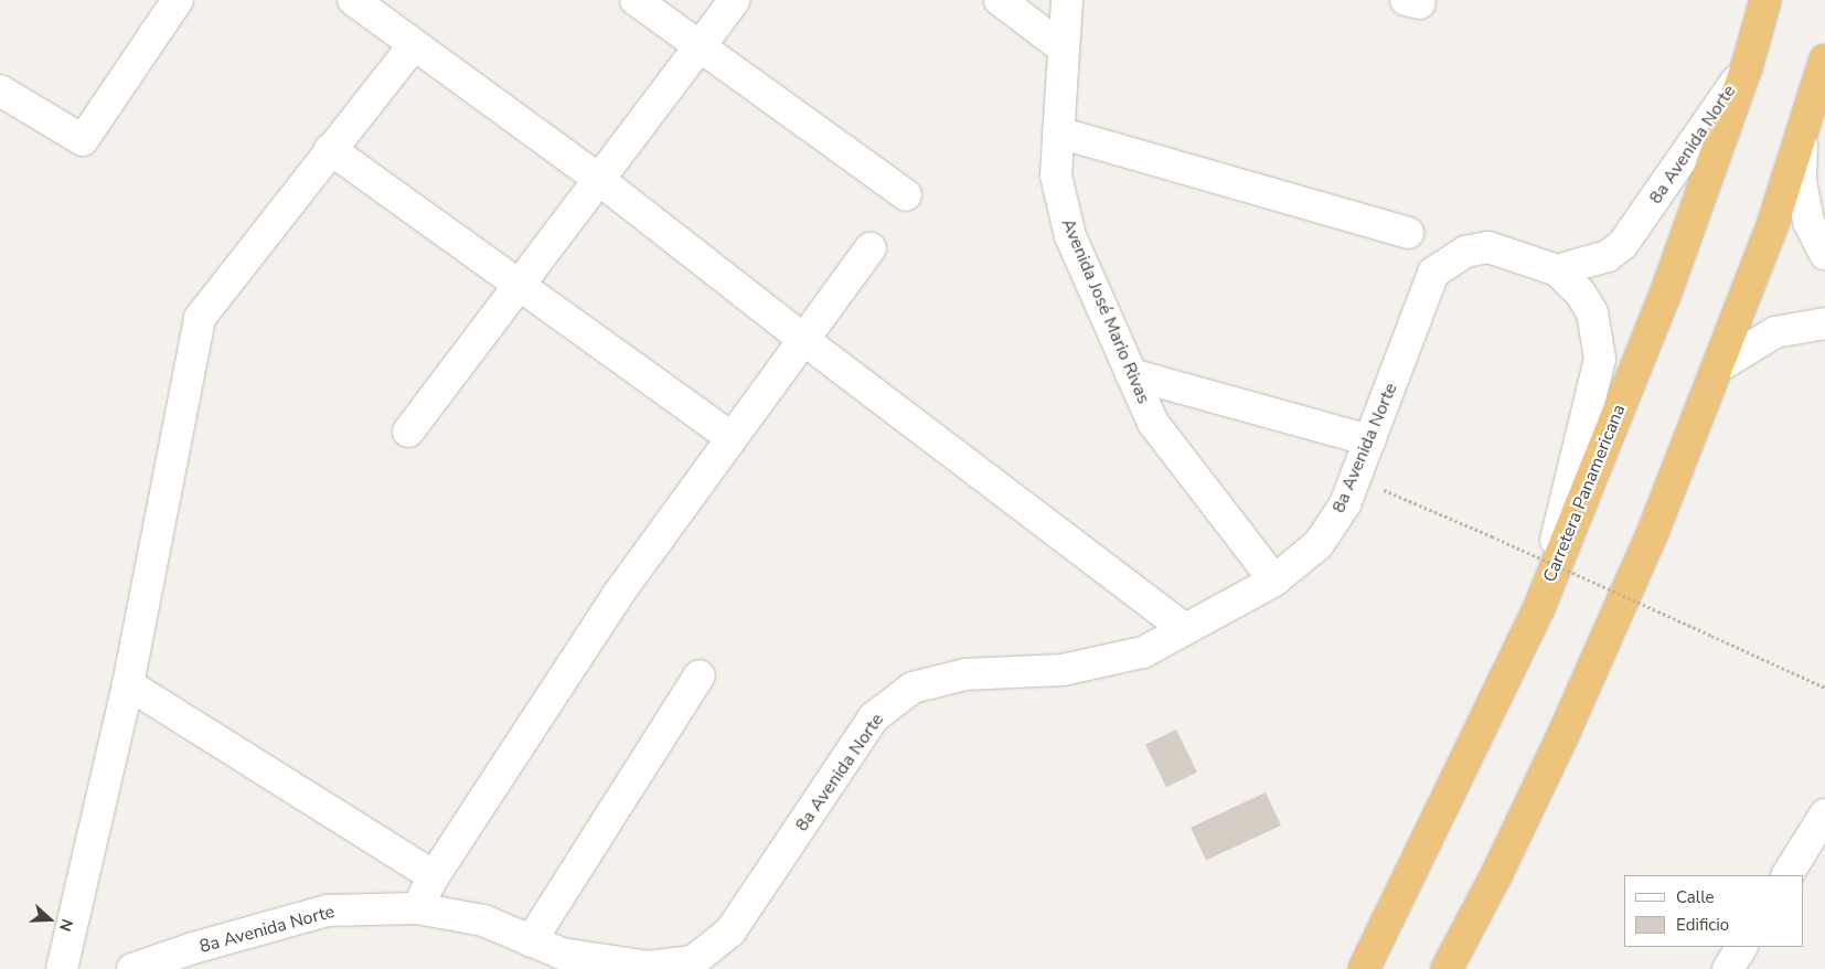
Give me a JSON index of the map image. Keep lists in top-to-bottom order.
{
  "streets": {
    "highway": ["Carretera Panamericana"],
    "street": ["8a Avenida Norte", "Avenida José Mario Rivas"]
  },
  "crossings": [
    ["8a Avenida Norte", "Avenida José Mario Rivas"],
    ["8a Avenida Norte", "Carretera Panamericana"]
  ],
  "legend": ["Calle", "Edificio"],
  "north": "right"
}
